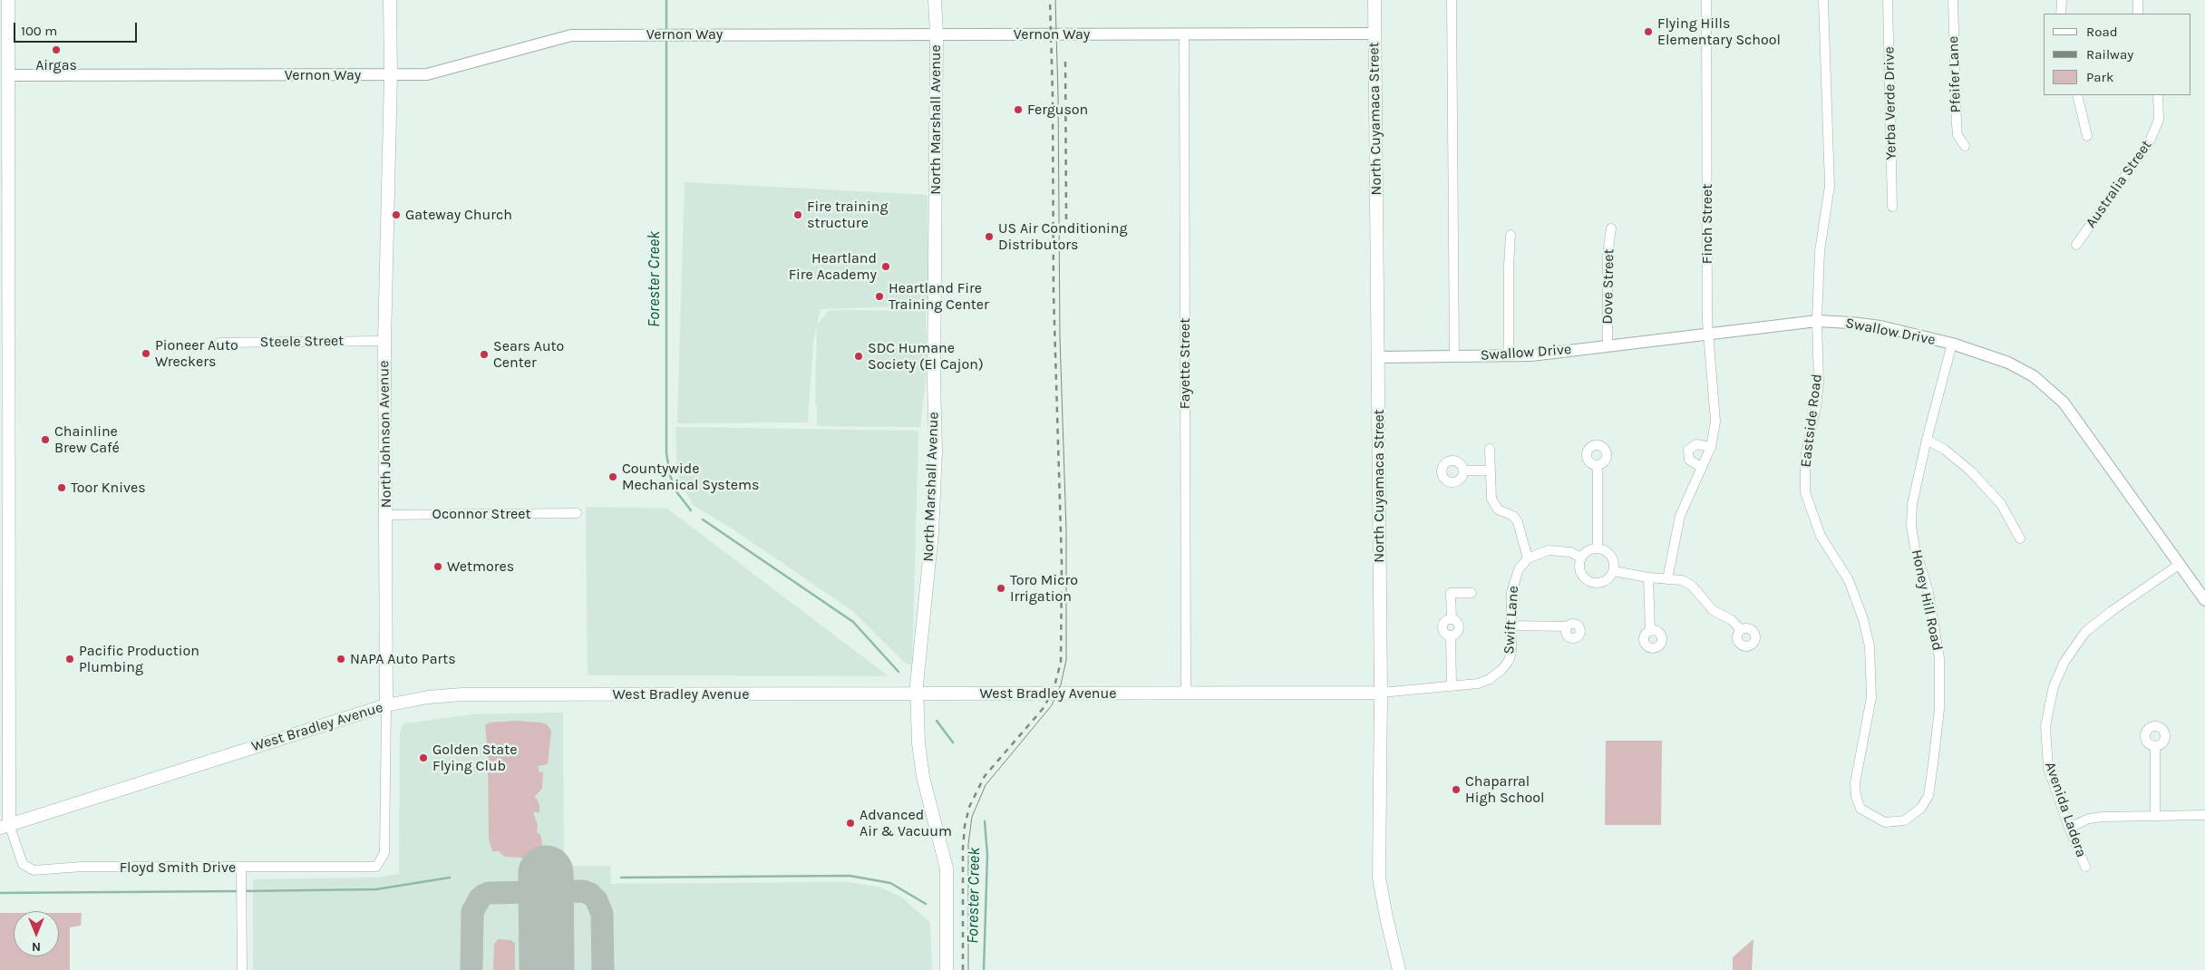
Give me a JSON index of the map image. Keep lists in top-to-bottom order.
{
  "streets": {
    "main road": [
      "North Cuyamaca Street",
      "North Marshall Avenue",
      "North Johnson Avenue",
      "West Bradley Avenue"
    ],
    "street": [
      "Vernon Way",
      "Pfeifer Lane",
      "Yerba Verde Drive",
      "Australia Street",
      "Finch Street",
      "Dove Street",
      "Swallow Drive",
      "Steele Street",
      "Fayette Street",
      "Eastside Road",
      "Oconnor Street",
      "Honey Hill Road",
      "Swift Lane",
      "Avenida Ladera",
      "Floyd Smith Drive"
    ]
  },
  "crossings": [
    ["Vernon Way", "North Cuyamaca Street"],
    ["Vernon Way", "North Marshall Avenue"],
    ["Vernon Way", "Fayette Street"],
    ["Vernon Way", "North Johnson Avenue"],
    ["North Cuyamaca Street", "Swallow Drive"],
    ["North Cuyamaca Street", "Swift Lane"],
    ["North Cuyamaca Street", "West Bradley Avenue"],
    ["North Marshall Avenue", "West Bradley Avenue"],
    ["Finch Street", "Swallow Drive"],
    ["Dove Street", "Swallow Drive"],
    ["Swallow Drive", "Eastside Road"],
    ["Swallow Drive", "Honey Hill Road"],
    ["Swallow Drive", "Avenida Ladera"],
    ["Steele Street", "North Johnson Avenue"],
    ["Fayette Street", "West Bradley Avenue"],
    ["Eastside Road", "Honey Hill Road"],
    ["North Johnson Avenue", "Oconnor Street"],
    ["North Johnson Avenue", "West Bradley Avenue"],
    ["North Johnson Avenue", "Floyd Smith Drive"],
    ["Swift Lane", "West Bradley Avenue"],
    ["West Bradley Avenue", "Floyd Smith Drive"]
  ],
  "water": ["Forester Creek"],
  "places": [
    "Flying Hills Elementary School",
    "Airgas",
    "Ferguson",
    "Gateway Church",
    "Fire training structure",
    "US Air Conditioning Distributors",
    "Heartland Fire Academy",
    "Heartland Fire Training Center",
    "Pioneer Auto Wreckers",
    "Sears Auto Center",
    "SDC Humane Society (El Cajon)",
    "Chainline Brew Café",
    "Countywide Mechanical Systems",
    "Toor Knives",
    "Wetmores",
    "Toro Micro Irrigation",
    "Pacific Production Plumbing",
    "NAPA Auto Parts",
    "Golden State Flying Club",
    "Chaparral High School",
    "Advanced Air & Vacuum"
  ],
  "legend": ["Road", "Railway", "Park"],
  "scale_bar": "100 m",
  "north": "bottom"
}
